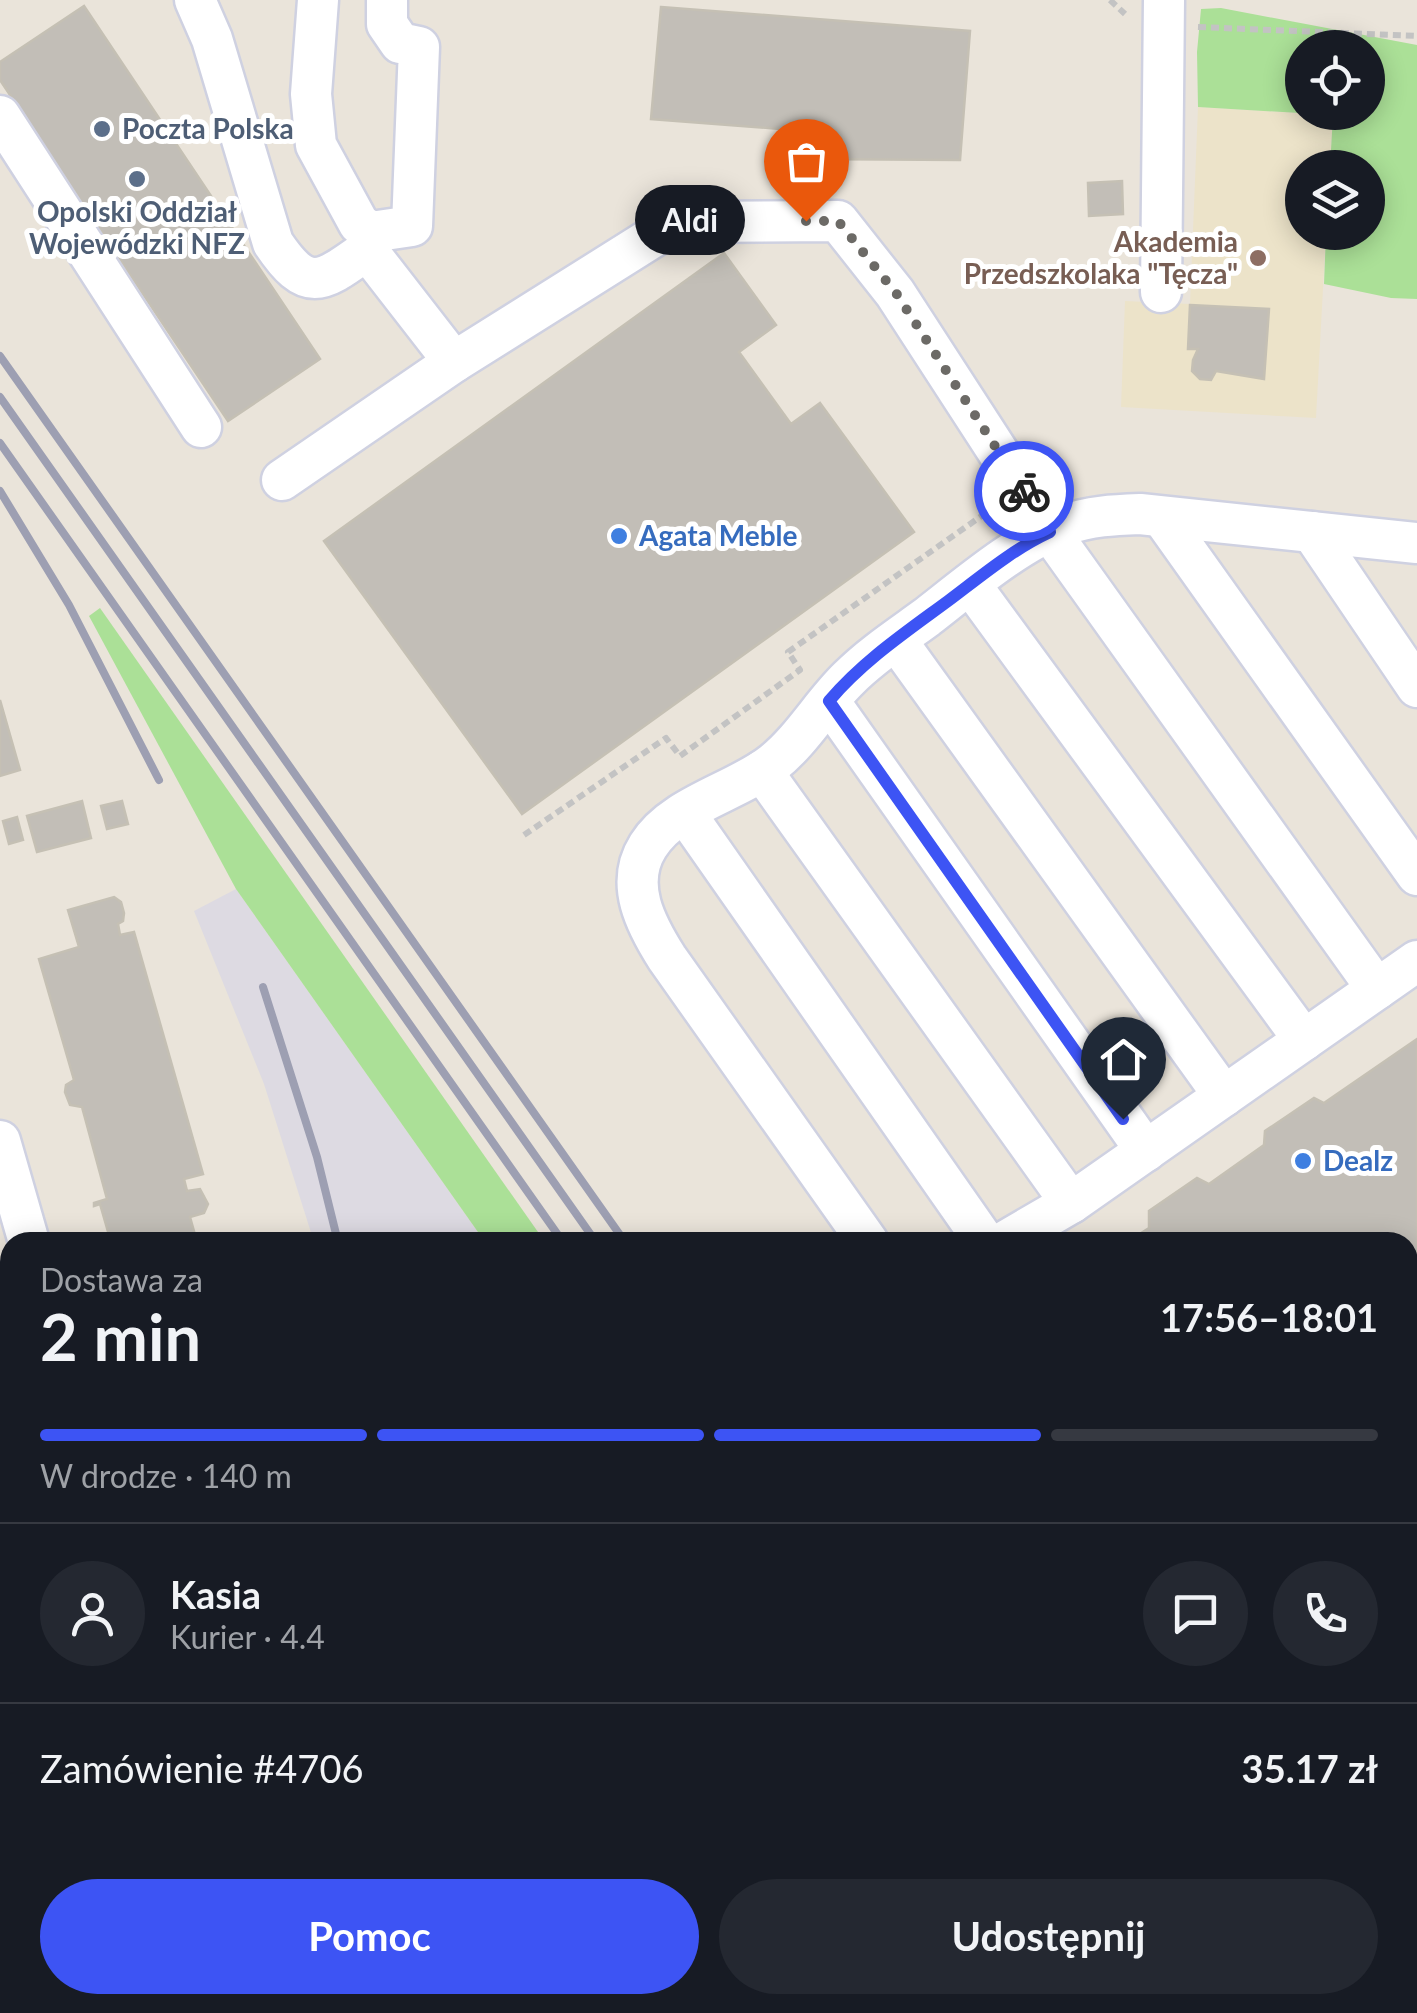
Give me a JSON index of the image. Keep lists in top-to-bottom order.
{
  "places": [
    "Poczta Polska",
    "Opolski Oddział Wojewódzki NFZ",
    "Aldi",
    "Akademia Przedszkolaka \"Tęcza\"",
    "Agata Meble",
    "Dealz"
  ],
  "page": {
    "bubble": "Aldi",
    "heading": ["2 min", "Dostawa za", "17:56–18:01"],
    "panel": [
      "Kasia",
      "Kurier · 4.4",
      "Zamówienie #4706",
      "35.17 zł"
    ],
    "bar": "W drodze · 140 m",
    "buttons": ["Pomoc", "Udostępnij"]
  }
}
